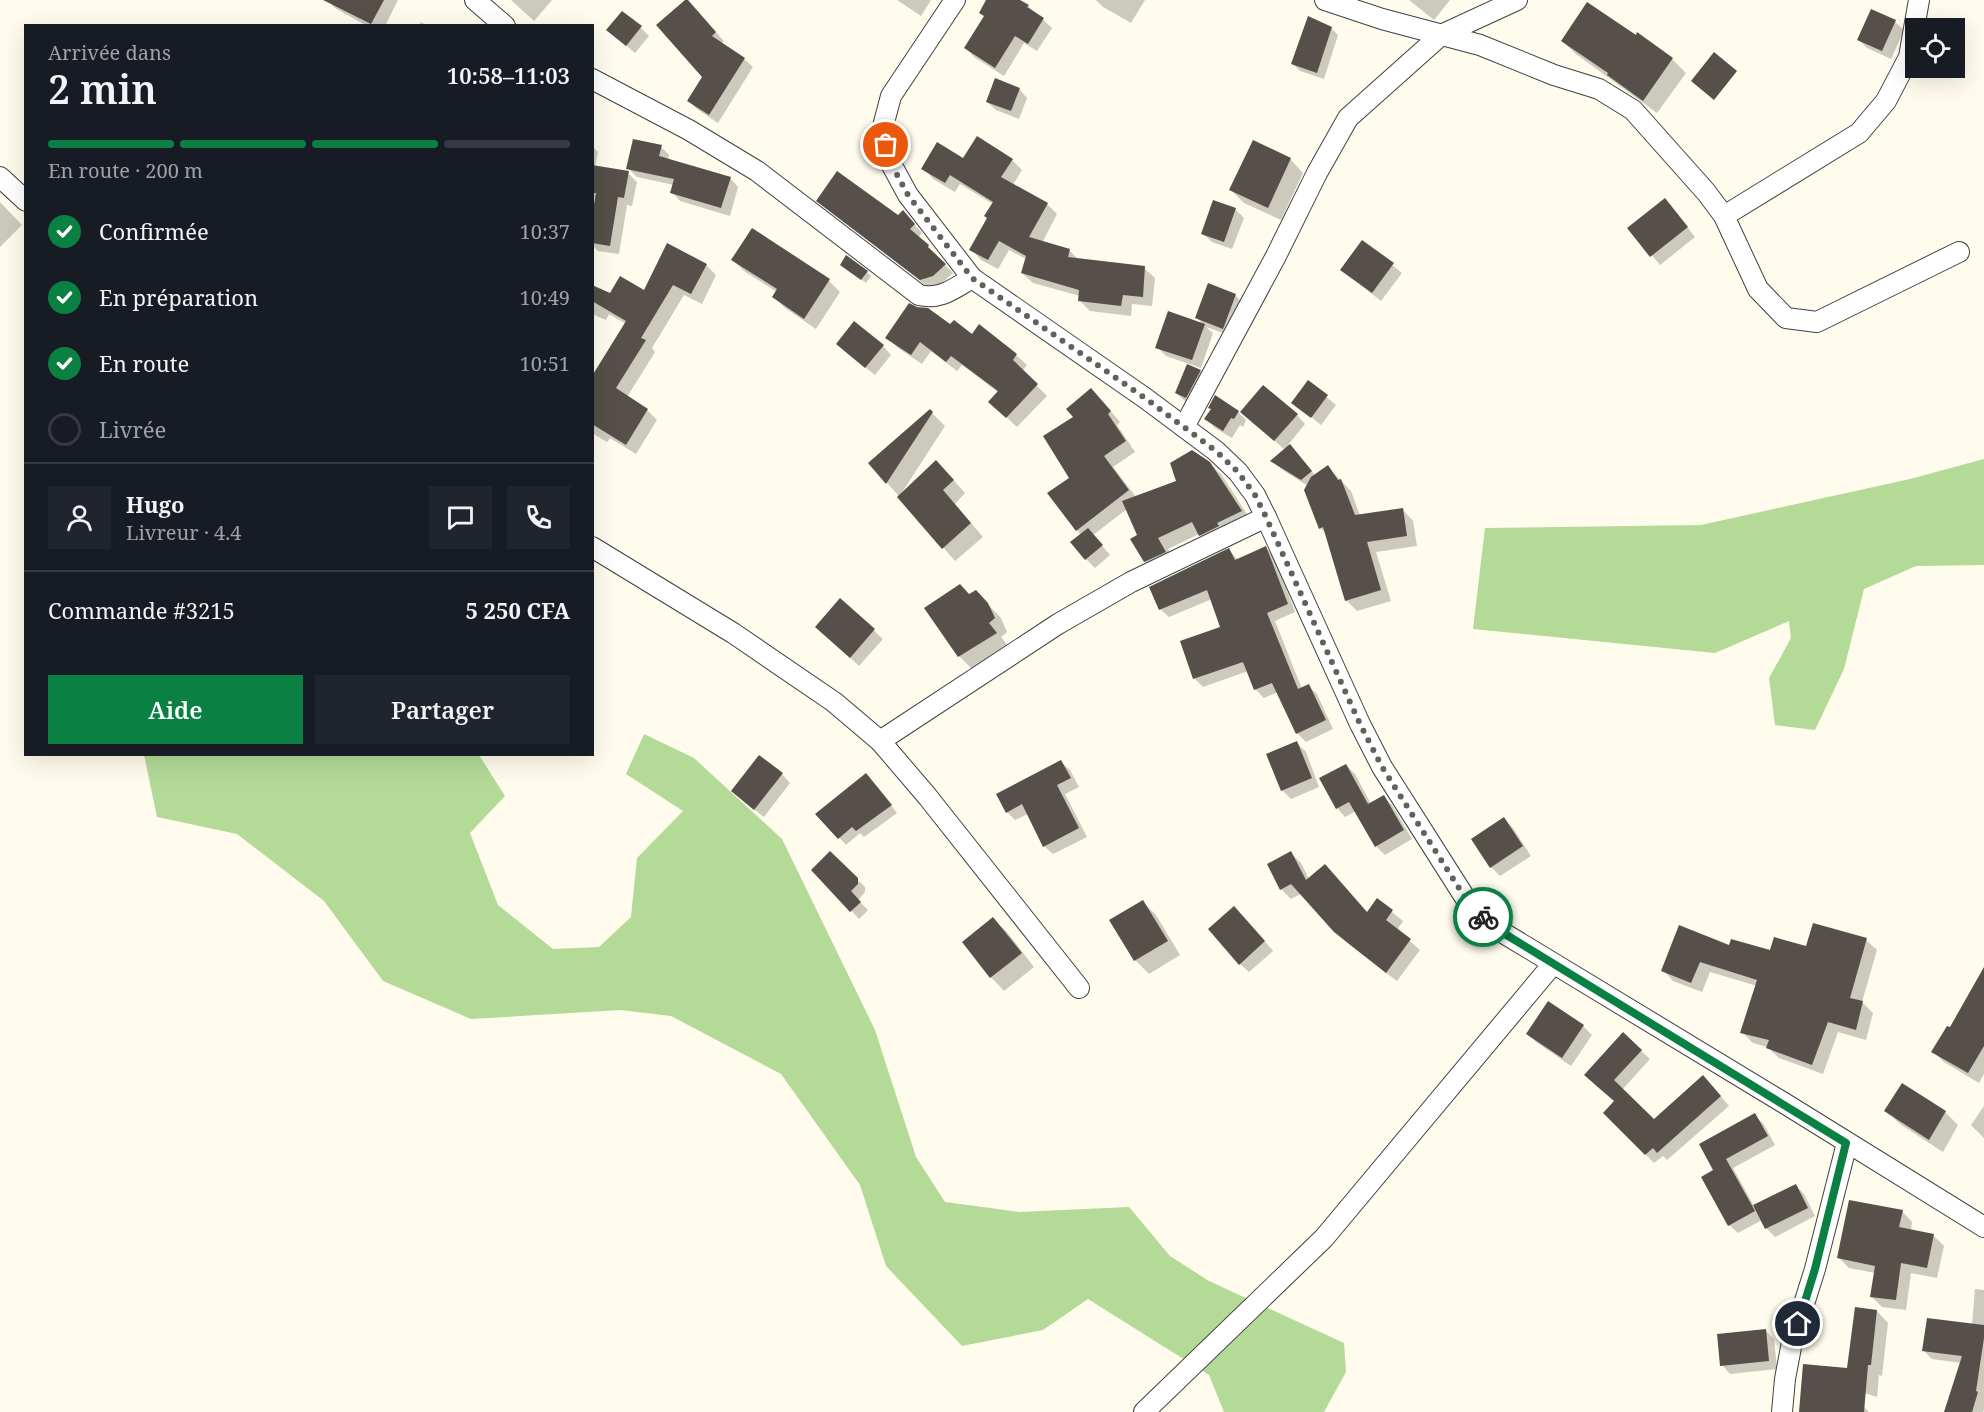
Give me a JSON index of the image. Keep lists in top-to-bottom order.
{
  "page": {
    "heading": ["2 min", "Arrivée dans", "10:58–11:03"],
    "panel": [
      "Hugo",
      "Livreur · 4.4",
      "Commande #3215",
      "5 250 CFA"
    ],
    "bar": "En route · 200 m",
    "list": [
      ["Confirmée", "10:37"],
      ["En préparation", "10:49"],
      ["En route", "10:51"],
      "Livrée"
    ],
    "buttons": ["Aide", "Partager"]
  }
}
